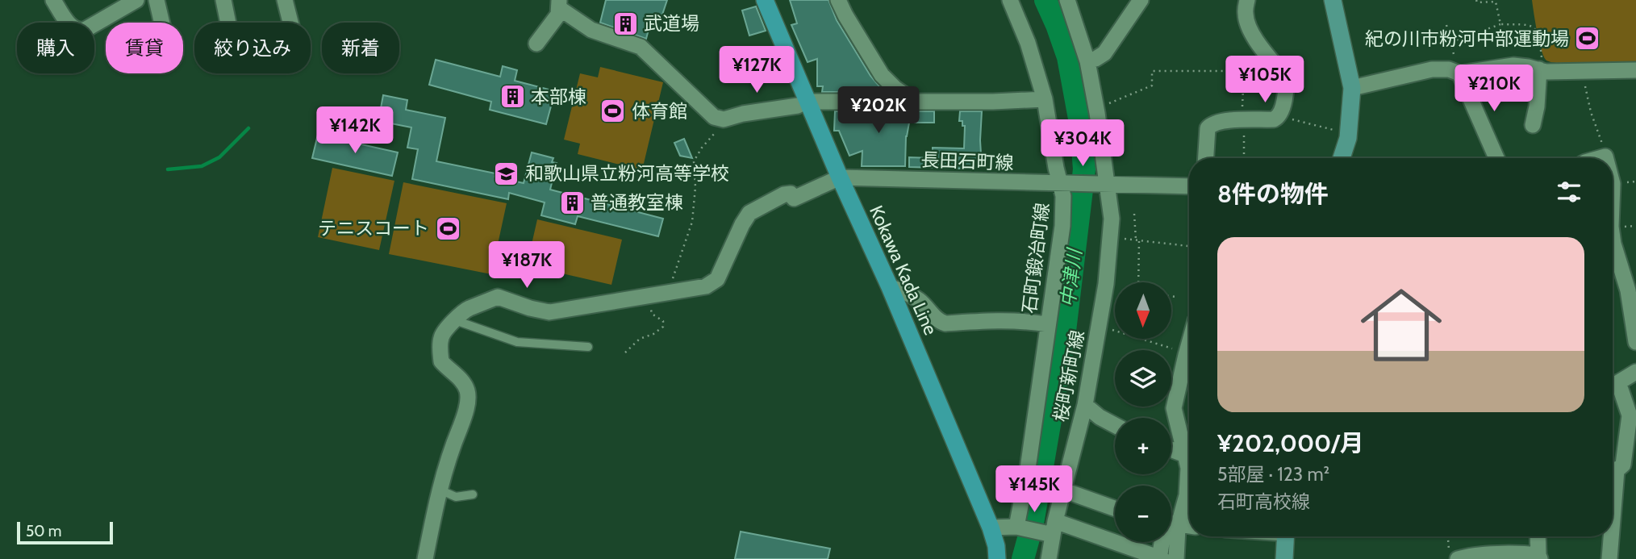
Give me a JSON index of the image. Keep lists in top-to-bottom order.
{
  "streets": {
    "main road": ["Kokawa Kada Line"],
    "street": ["長田石町線", "石町鍛冶町線", "桜町新町線"]
  },
  "crossings": [
    ["長田石町線", "石町鍛冶町線"],
    ["長田石町線", "Kokawa Kada Line"],
    ["長田石町線", "桜町新町線"]
  ],
  "water": ["中津川"],
  "places": {
    "building": ["武道場", "本部棟", "普通教室棟"],
    "sports": ["紀の川市粉河中部運動場", "体育館", "テニスコート"],
    "school or university": ["和歌山県立粉河高等学校"]
  },
  "scale_bar": "50 m",
  "north": "bottom",
  "page": {
    "chip": [
      "購入",
      "賃貸",
      "絞り込み",
      "新着"
    ],
    "price": [
      "¥127K",
      "¥105K",
      "¥210K",
      "¥202K",
      "¥142K",
      "¥304K",
      "¥187K",
      "¥145K"
    ],
    "heading": "8件の物件",
    "list": [
      {
        "name": "¥202,000/月",
        "note": "5部屋 · 123 m² · 石町高校線"
      }
    ],
    "map_buttons": ["+", "−"],
    "scale": "50 m"
  }
}
